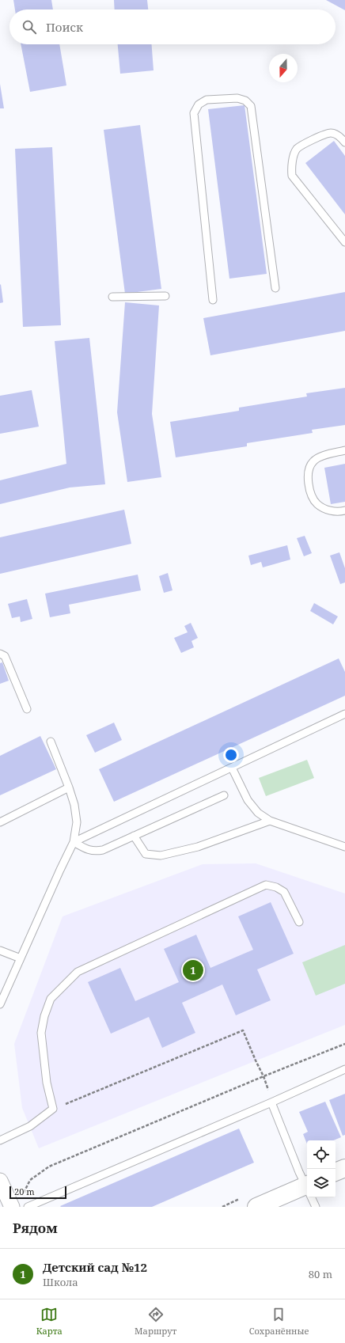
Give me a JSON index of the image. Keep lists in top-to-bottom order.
{
  "scale_bar": "20 m",
  "north": "bottom",
  "page": {
    "search": "Поиск",
    "pins": "1",
    "scale": "20 m",
    "heading": "Рядом",
    "list": [
      {
        "mark": "1",
        "name": "Детский сад №12",
        "note": "Школа",
        "value": "80 m"
      }
    ],
    "nav": ["Карта", "Маршрут", "Сохранённые"]
  }
}
